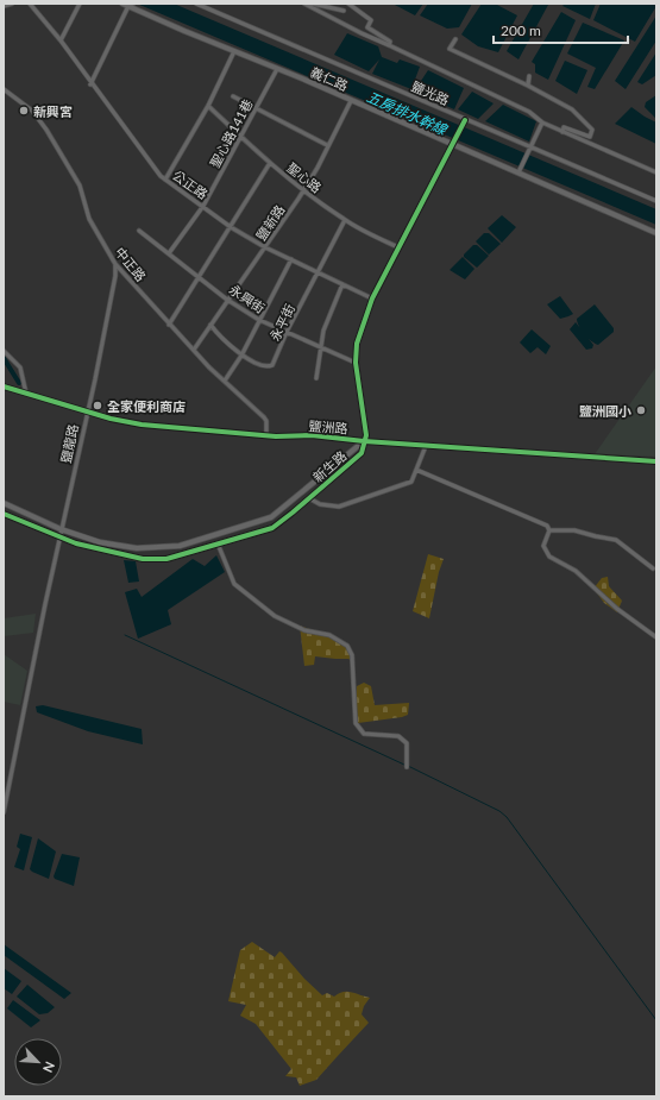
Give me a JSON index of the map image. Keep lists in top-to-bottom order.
{
  "streets": {
    "street": [
      "義仁路",
      "鹽光路",
      "聖心路141巷",
      "聖心路",
      "公正路",
      "鹽新路",
      "中正路",
      "永興街",
      "永平街",
      "鹽洲路",
      "鹽龍路",
      "新生路"
    ]
  },
  "crossings": [
    ["義仁路", "聖心路141巷"],
    ["義仁路", "鹽新路"],
    ["聖心路141巷", "聖心路"],
    ["聖心路141巷", "公正路"],
    ["聖心路141巷", "永興街"],
    ["聖心路", "鹽新路"],
    ["聖心路", "永平街"],
    ["公正路", "鹽新路"],
    ["公正路", "永平街"],
    ["鹽新路", "中正路"],
    ["鹽新路", "永興街"],
    ["鹽新路", "永平街"],
    ["中正路", "鹽洲路"],
    ["中正路", "鹽龍路"],
    ["永興街", "永平街"],
    ["鹽洲路", "鹽龍路"],
    ["鹽洲路", "新生路"],
    ["鹽龍路", "新生路"]
  ],
  "water": ["五房排水幹線"],
  "places": ["新興宮", "全家便利商店", "鹽洲國小"],
  "scale_bar": "200 m",
  "north": "bottom right"
}
